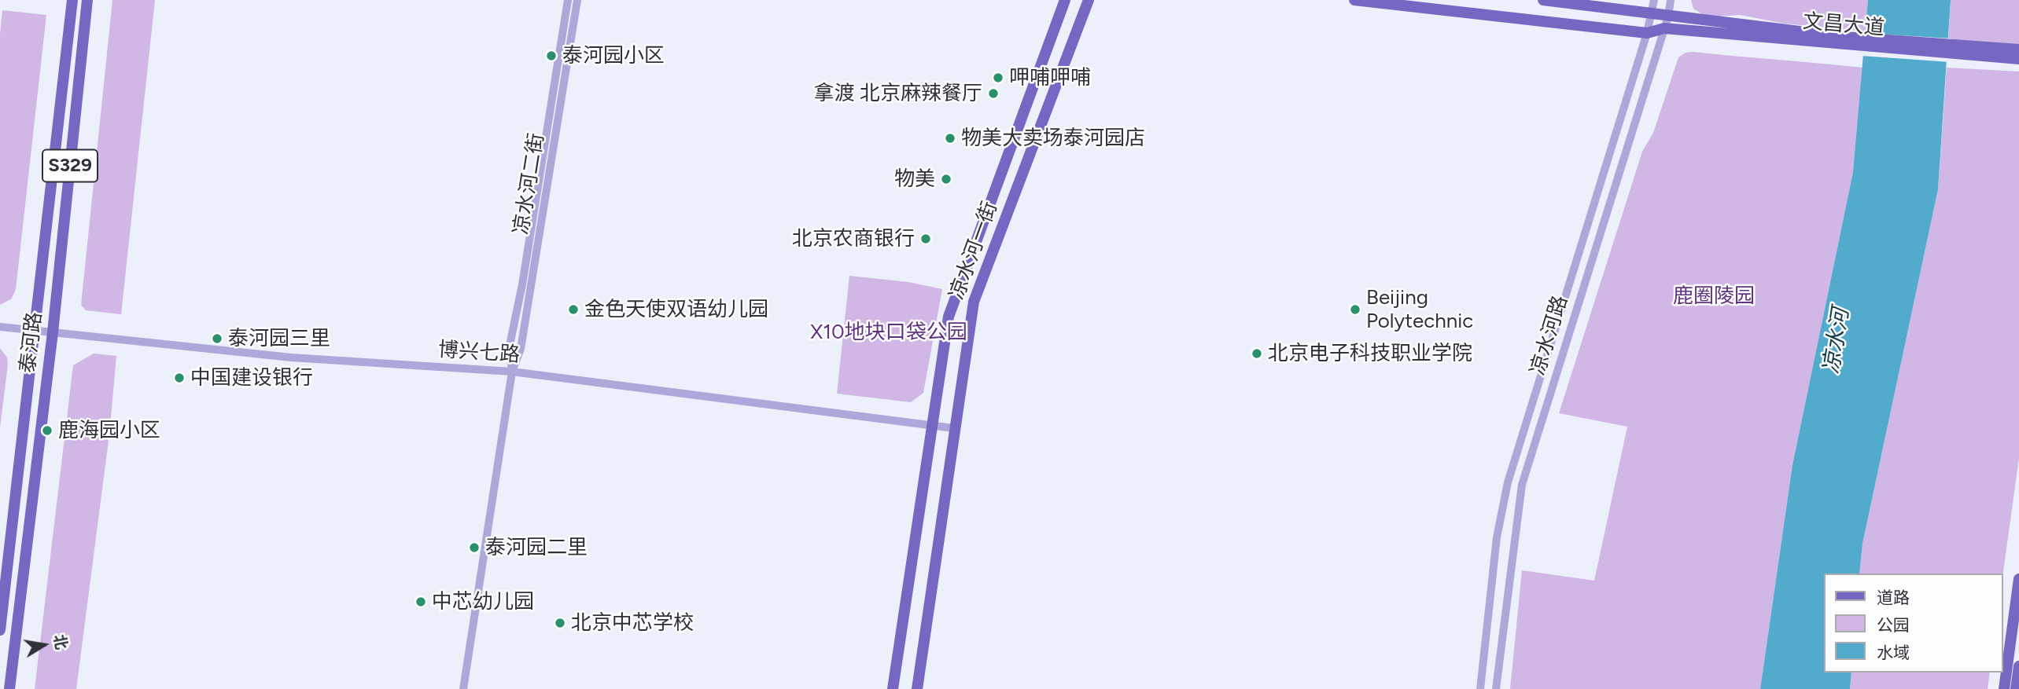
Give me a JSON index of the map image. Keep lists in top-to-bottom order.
{
  "streets": {
    "main road": [
      "文昌大道",
      "S329",
      "凉水河一街",
      "泰河路"
    ],
    "street": ["凉水河二街", "凉水河路", "博兴七路"]
  },
  "crossings": [
    ["文昌大道", "凉水河路"],
    ["凉水河二街", "博兴七路"],
    ["凉水河一街", "博兴七路"],
    ["泰河路", "博兴七路"]
  ],
  "water": ["凉水河"],
  "parks": ["鹿圈陵园", "X10地块口袋公园"],
  "places": [
    "泰河园小区",
    "呷哺呷哺",
    "拿渡 北京麻辣餐厅",
    "物美大卖场泰河园店",
    "物美",
    "北京农商银行",
    "金色天使双语幼儿园",
    "Beijing Polytechnic",
    "泰河园三里",
    "北京电子科技职业学院",
    "中国建设银行",
    "鹿海园小区",
    "泰河园二里",
    "中芯幼儿园",
    "北京中芯学校"
  ],
  "legend": ["道路", "公园", "水域"],
  "north": "right"
}
